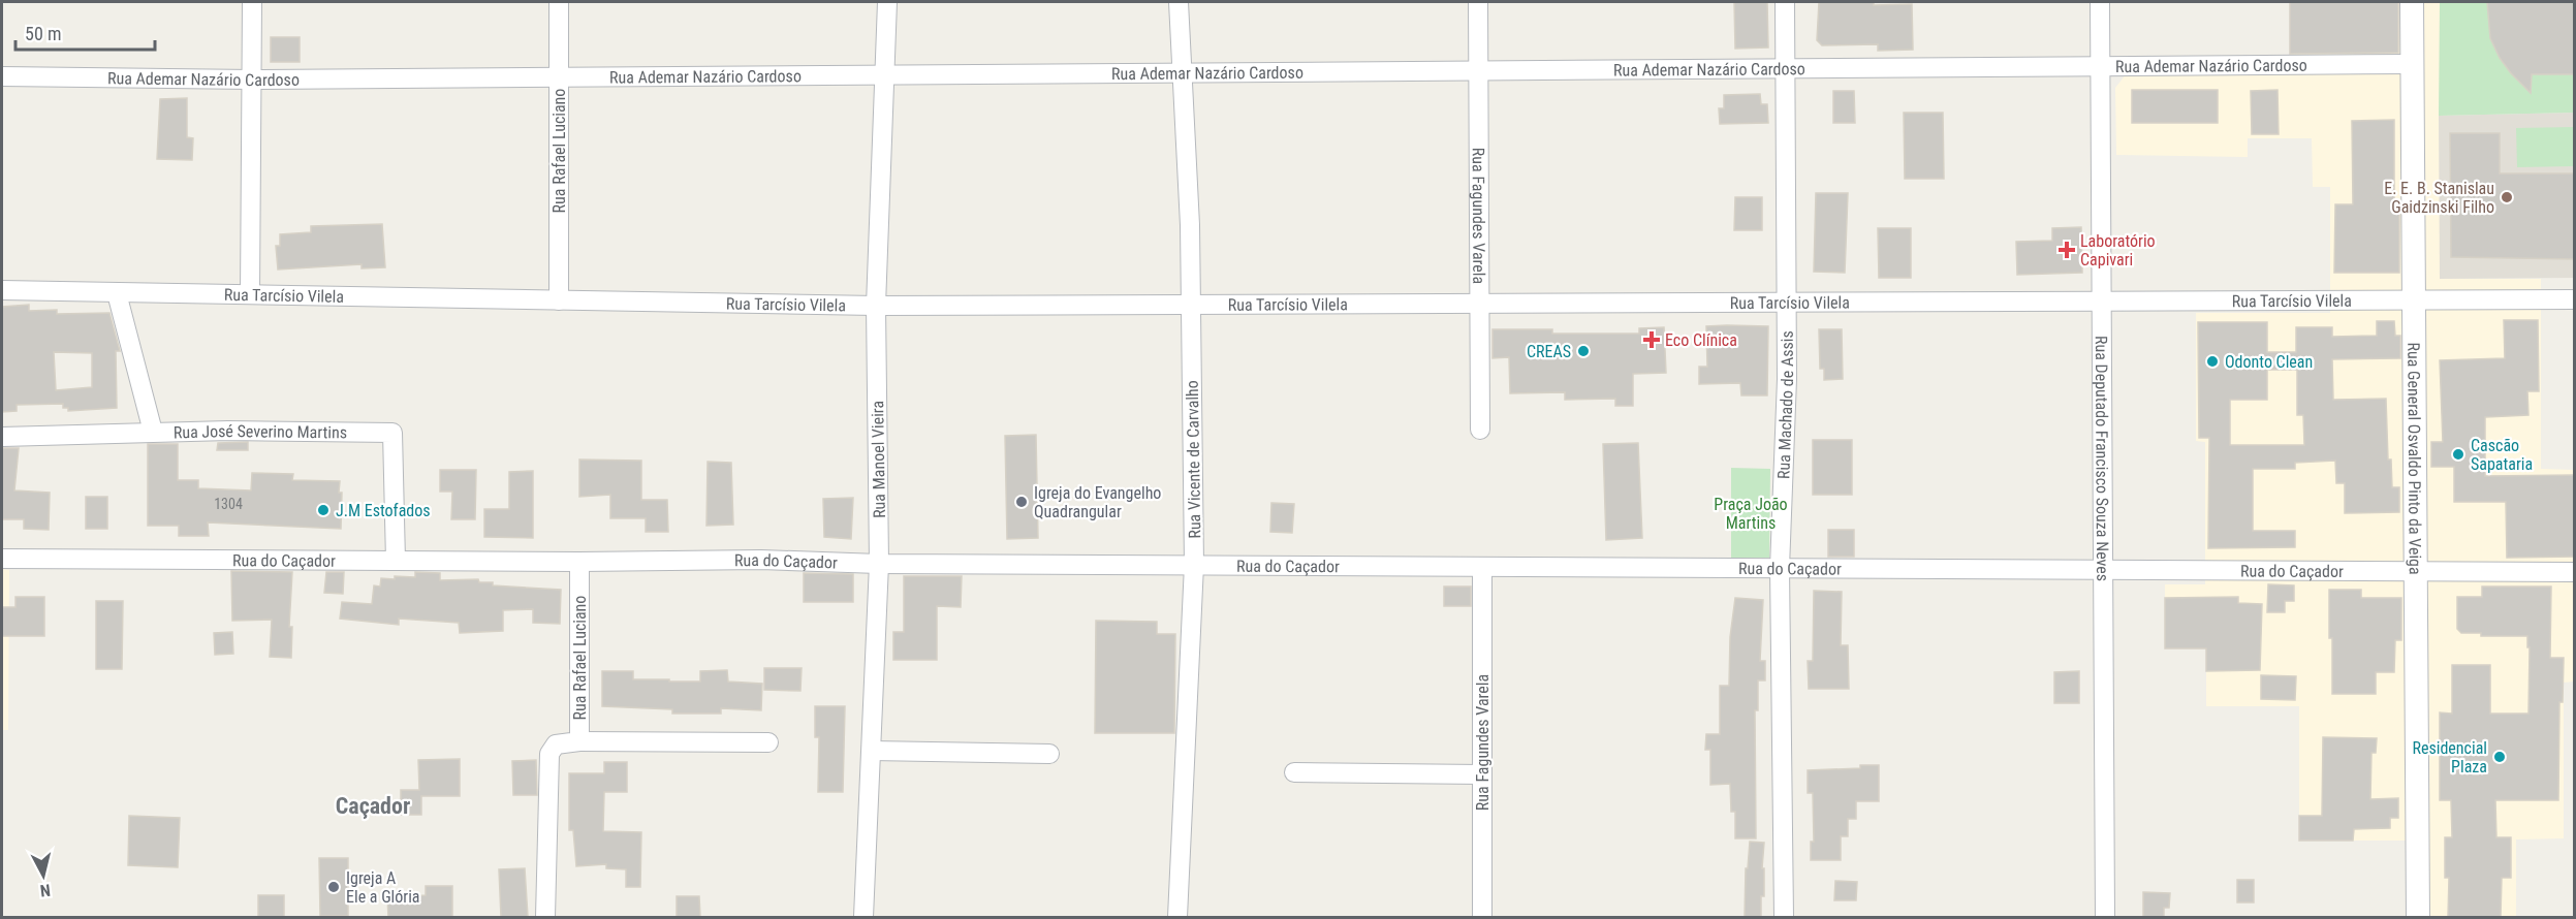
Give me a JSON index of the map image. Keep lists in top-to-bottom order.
{
  "streets": {
    "street": [
      "Rua Ademar Nazário Cardoso",
      "Rua Rafael Luciano",
      "Rua Fagundes Varela",
      "Rua Tarcísio Vilela",
      "Rua Machado de Assis",
      "Rua José Severino Martins",
      "Rua Manoel Vieira",
      "Rua Vicente de Carvalho",
      "Rua Deputado Francisco Souza Neves",
      "Rua General Osvaldo Pinto da Veiga",
      "Rua do Caçador"
    ]
  },
  "crossings": [
    ["Rua Ademar Nazário Cardoso", "Rua Rafael Luciano"],
    ["Rua Ademar Nazário Cardoso", "Rua Fagundes Varela"],
    ["Rua Ademar Nazário Cardoso", "Rua Machado de Assis"],
    ["Rua Ademar Nazário Cardoso", "Rua Manoel Vieira"],
    ["Rua Ademar Nazário Cardoso", "Rua Vicente de Carvalho"],
    ["Rua Ademar Nazário Cardoso", "Rua Deputado Francisco Souza Neves"],
    ["Rua Ademar Nazário Cardoso", "Rua General Osvaldo Pinto da Veiga"],
    ["Rua Rafael Luciano", "Rua Tarcísio Vilela"],
    ["Rua Rafael Luciano", "Rua do Caçador"],
    ["Rua Fagundes Varela", "Rua Tarcísio Vilela"],
    ["Rua Fagundes Varela", "Rua do Caçador"],
    ["Rua Tarcísio Vilela", "Rua Machado de Assis"],
    ["Rua Tarcísio Vilela", "Rua Manoel Vieira"],
    ["Rua Tarcísio Vilela", "Rua Vicente de Carvalho"],
    ["Rua Tarcísio Vilela", "Rua Deputado Francisco Souza Neves"],
    ["Rua Tarcísio Vilela", "Rua General Osvaldo Pinto da Veiga"],
    ["Rua Machado de Assis", "Rua do Caçador"],
    ["Rua José Severino Martins", "Rua do Caçador"],
    ["Rua Manoel Vieira", "Rua do Caçador"],
    ["Rua Vicente de Carvalho", "Rua do Caçador"],
    ["Rua Deputado Francisco Souza Neves", "Rua do Caçador"],
    ["Rua General Osvaldo Pinto da Veiga", "Rua do Caçador"]
  ],
  "districts": ["Caçador"],
  "parks": ["Praça João Martins"],
  "places": {
    "other": [
      "E. E. B. Stanislau Gaidzinski Filho",
      "CREAS",
      "Odonto Clean",
      "Cascão Sapataria",
      "Igreja do Evangelho Quadrangular",
      "J.M Estofados",
      "Residencial Plaza",
      "Igreja A Ele a Glória"
    ],
    "health": ["Laboratório Capivari", "Eco Clínica"]
  },
  "house_numbers": ["1304"],
  "scale_bar": "50 m",
  "north": "bottom"
}
